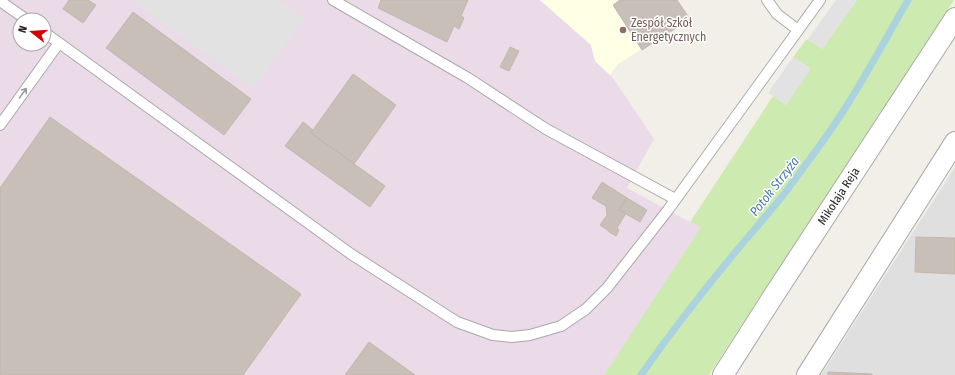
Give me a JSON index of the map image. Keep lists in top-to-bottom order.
{
  "streets": {
    "street": ["Mikołaja Reja"]
  },
  "water": ["Potok Strzyża"],
  "places": ["Zespół Szkół Energetycznych"],
  "north": "left"
}
